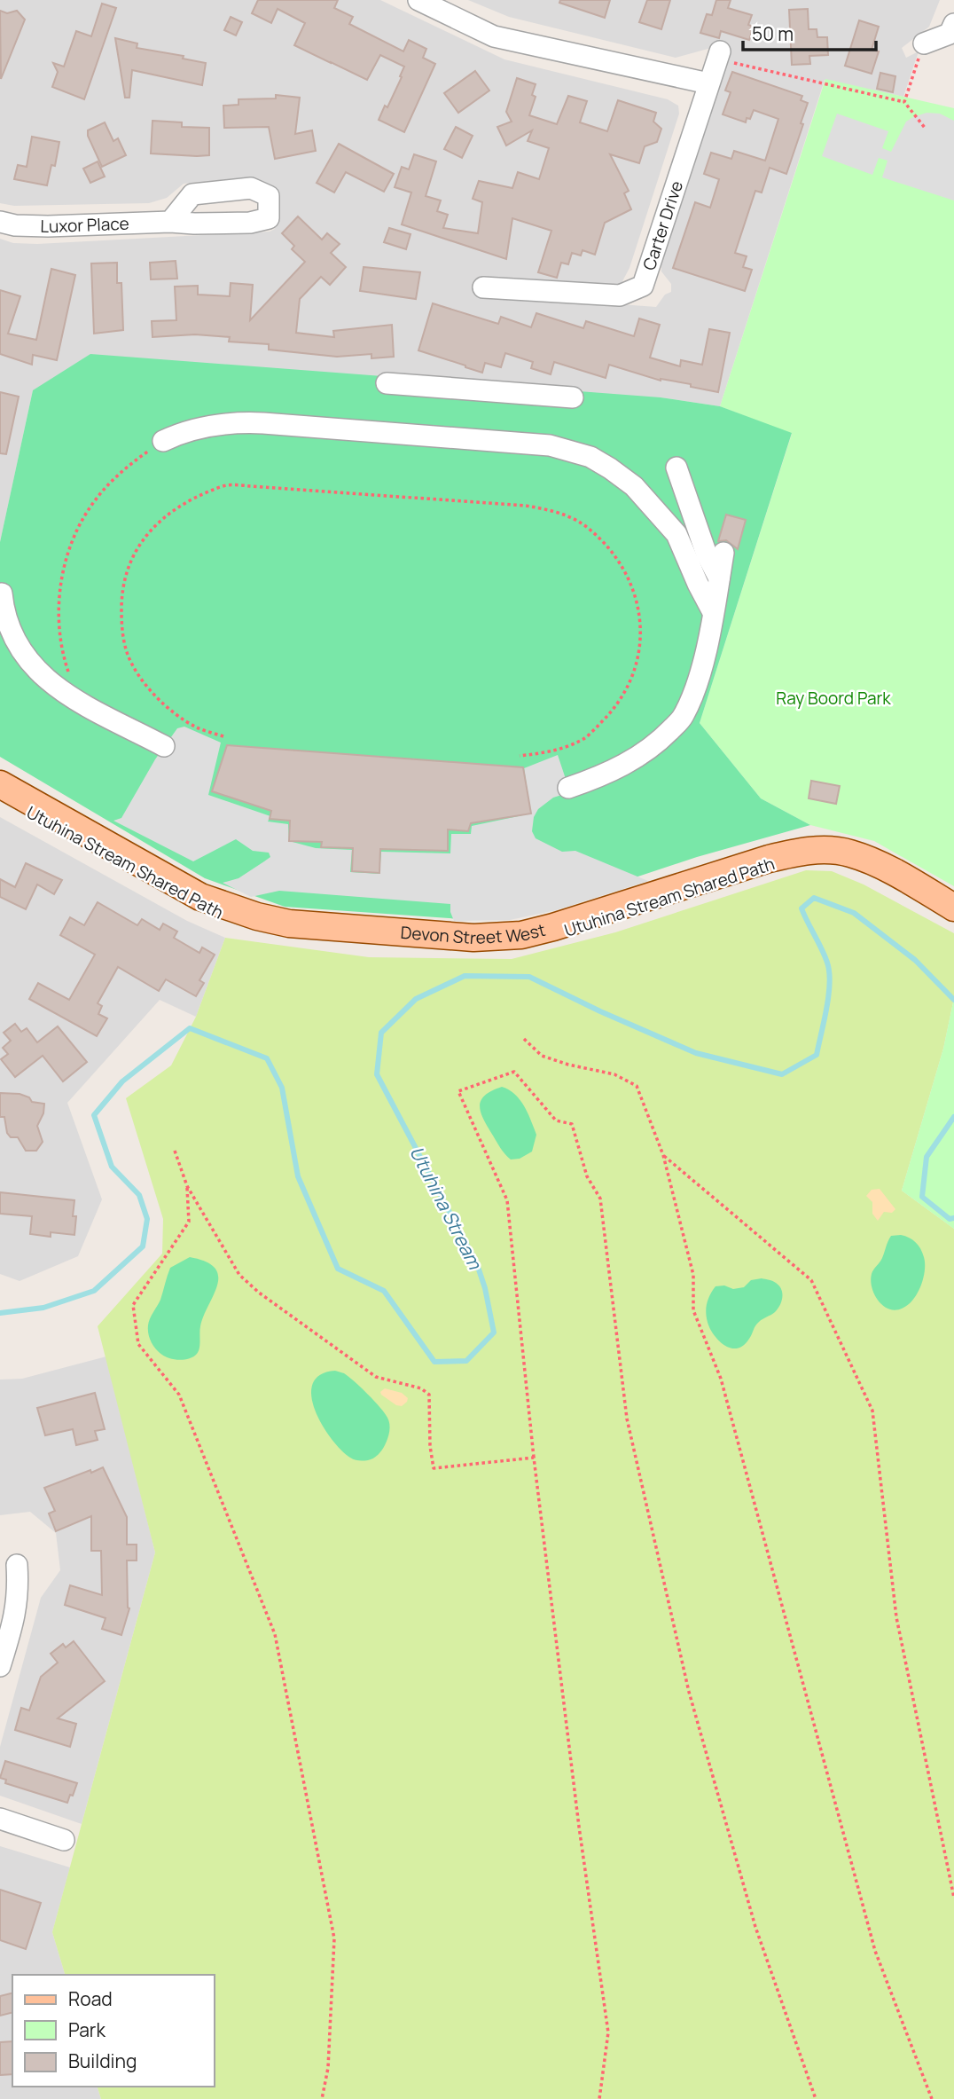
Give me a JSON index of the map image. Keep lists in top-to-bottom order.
{
  "streets": {
    "main road": ["Devon Street West"],
    "street": ["Luxor Place", "Carter Drive"]
  },
  "water": ["Utuhina Stream"],
  "parks": ["Ray Boord Park"],
  "legend": ["Road", "Park", "Building"],
  "scale_bar": "50 m"
}
